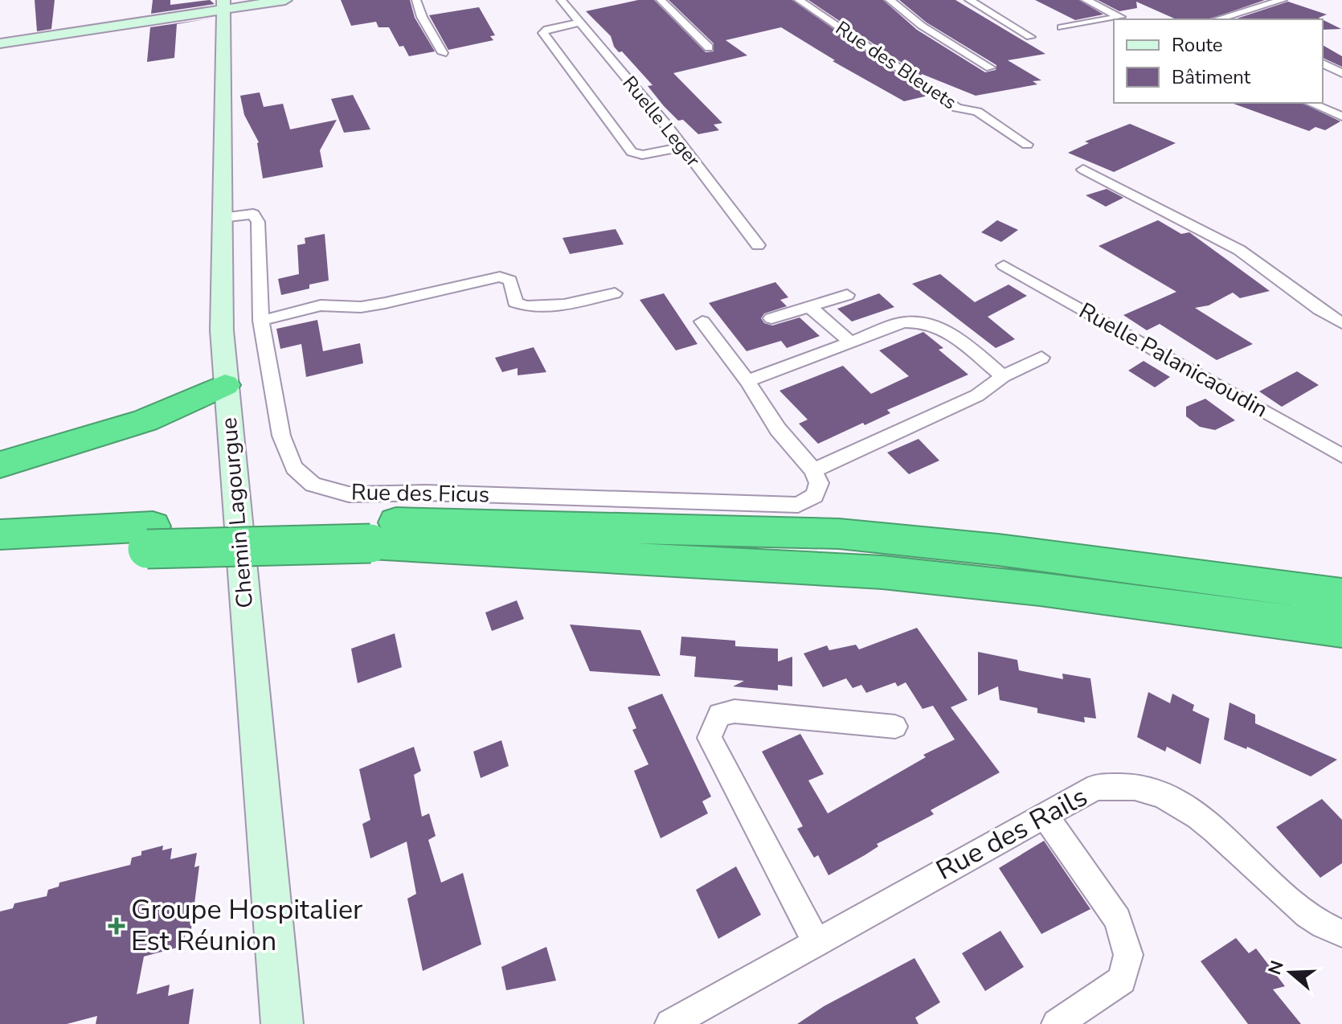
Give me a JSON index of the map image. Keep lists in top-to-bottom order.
{
  "streets": {
    "street": [
      "Rue des Bleuets",
      "Ruelle Leger",
      "Ruelle Palanicaoudin",
      "Rue des Ficus",
      "Chemin Lagourgue",
      "Rue des Rails"
    ]
  },
  "crossings": [
    ["Rue des Ficus", "Chemin Lagourgue"]
  ],
  "places": {
    "health": ["Groupe Hospitalier Est Réunion"]
  },
  "legend": ["Route", "Bâtiment"],
  "north": "left"
}
